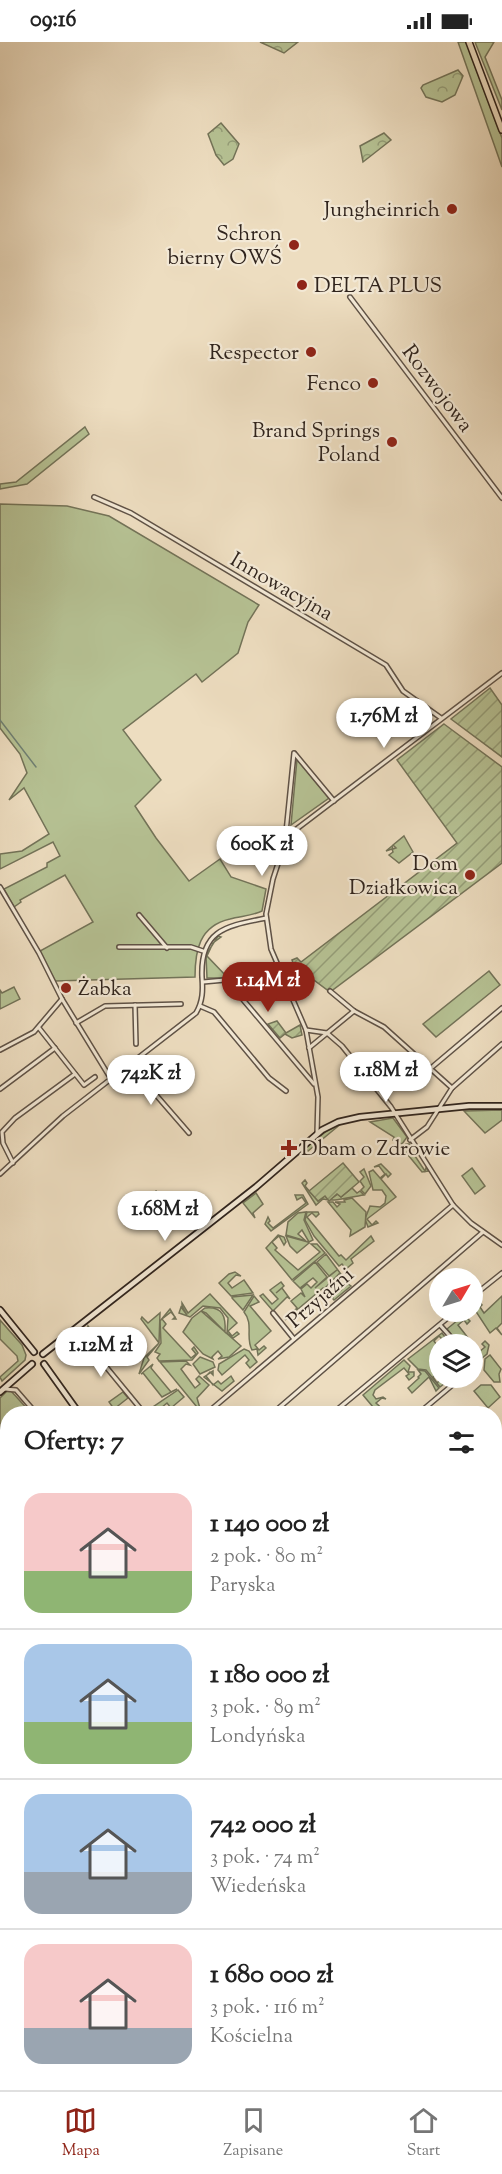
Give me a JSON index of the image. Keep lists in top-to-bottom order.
{
  "streets": {
    "street": ["Rozwojowa", "Innowacyjna", "Przyjaźni"]
  },
  "places": {
    "other": [
      "Jungheinrich",
      "Schron bierny OWŚ",
      "DELTA PLUS",
      "Respector",
      "Fenco",
      "Brand Springs Poland",
      "Dom Działkowica",
      "Żabka"
    ],
    "health": ["Dbam o Zdrowie"]
  },
  "north": "top right",
  "page": {
    "status": "09:16",
    "price": [
      "1.76M zł",
      "600K zł",
      "1.14M zł",
      "1.18M zł",
      "742K zł",
      "1.68M zł",
      "1.12M zł"
    ],
    "heading": "Oferty: 7",
    "list": [
      {
        "name": "1 140 000 zł",
        "note": "2 pok. · 80 m² · Paryska"
      },
      {
        "name": "1 180 000 zł",
        "note": "3 pok. · 89 m² · Londyńska"
      },
      {
        "name": "742 000 zł",
        "note": "3 pok. · 74 m² · Wiedeńska"
      },
      {
        "name": "1 680 000 zł",
        "note": "3 pok. · 116 m² · Kościelna"
      }
    ],
    "tabs": ["Mapa", "Zapisane", "Start"]
  }
}
